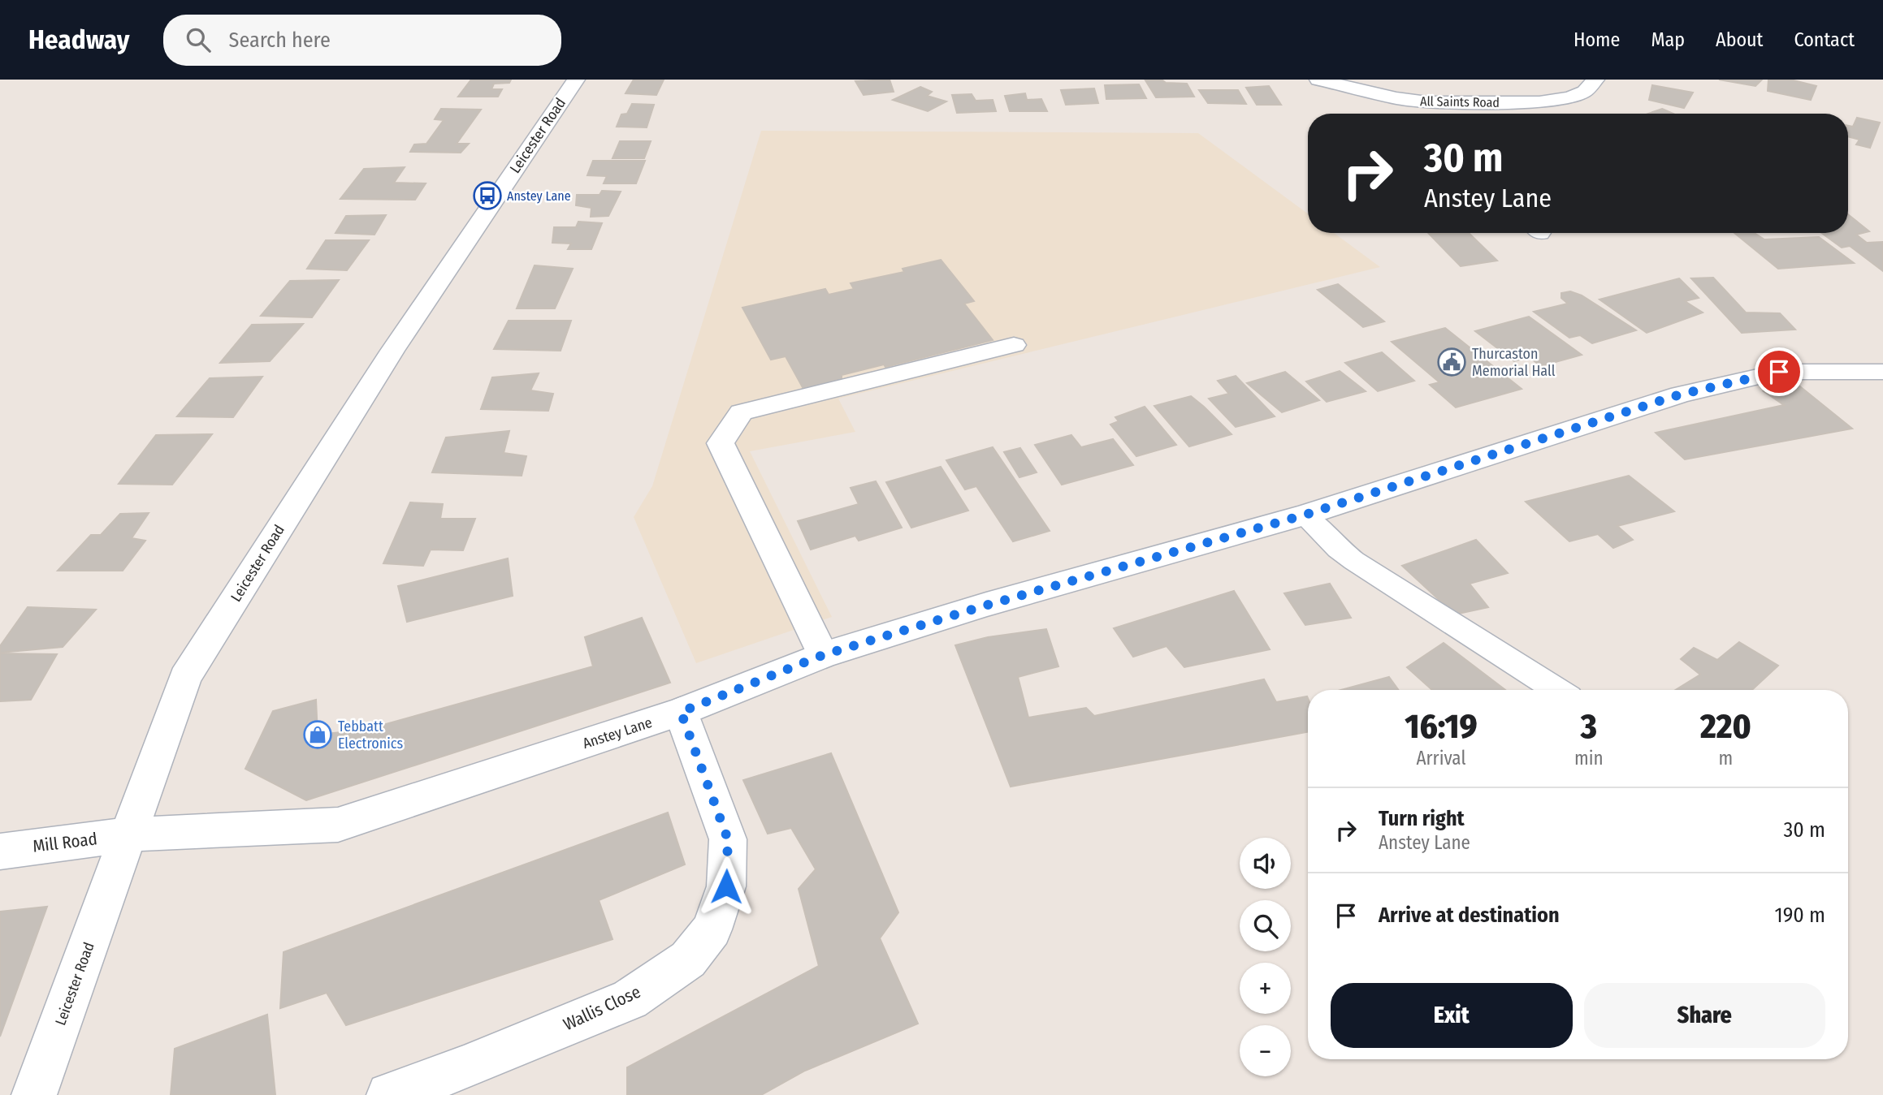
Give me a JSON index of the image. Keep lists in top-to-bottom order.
{
  "streets": {
    "street": [
      "All Saints Road",
      "Leicester Road",
      "Anstey Lane",
      "Mill Road",
      "Wallis Close"
    ]
  },
  "crossings": [
    ["Leicester Road", "Anstey Lane"],
    ["Leicester Road", "Mill Road"],
    ["Anstey Lane", "Mill Road"],
    ["Anstey Lane", "Wallis Close"]
  ],
  "places": {
    "bus stop": ["Anstey Lane"],
    "public building": ["Thurcaston Memorial Hall"],
    "shop": ["Tebbatt Electronics"]
  },
  "page": {
    "header": "Headway",
    "search": "Search here",
    "nav": [
      "Home",
      "Map",
      "About",
      "Contact"
    ],
    "turn": ["30 m", "Anstey Lane"],
    "eta": [
      "16:19",
      "Arrival",
      "3",
      "min",
      "220",
      "m"
    ],
    "list": [
      {
        "name": "Turn right",
        "note": "Anstey Lane",
        "value": "30 m"
      },
      {
        "name": "Arrive at destination",
        "value": "190 m"
      }
    ],
    "map_buttons": ["+", "−"],
    "buttons": ["Exit", "Share"]
  }
}
